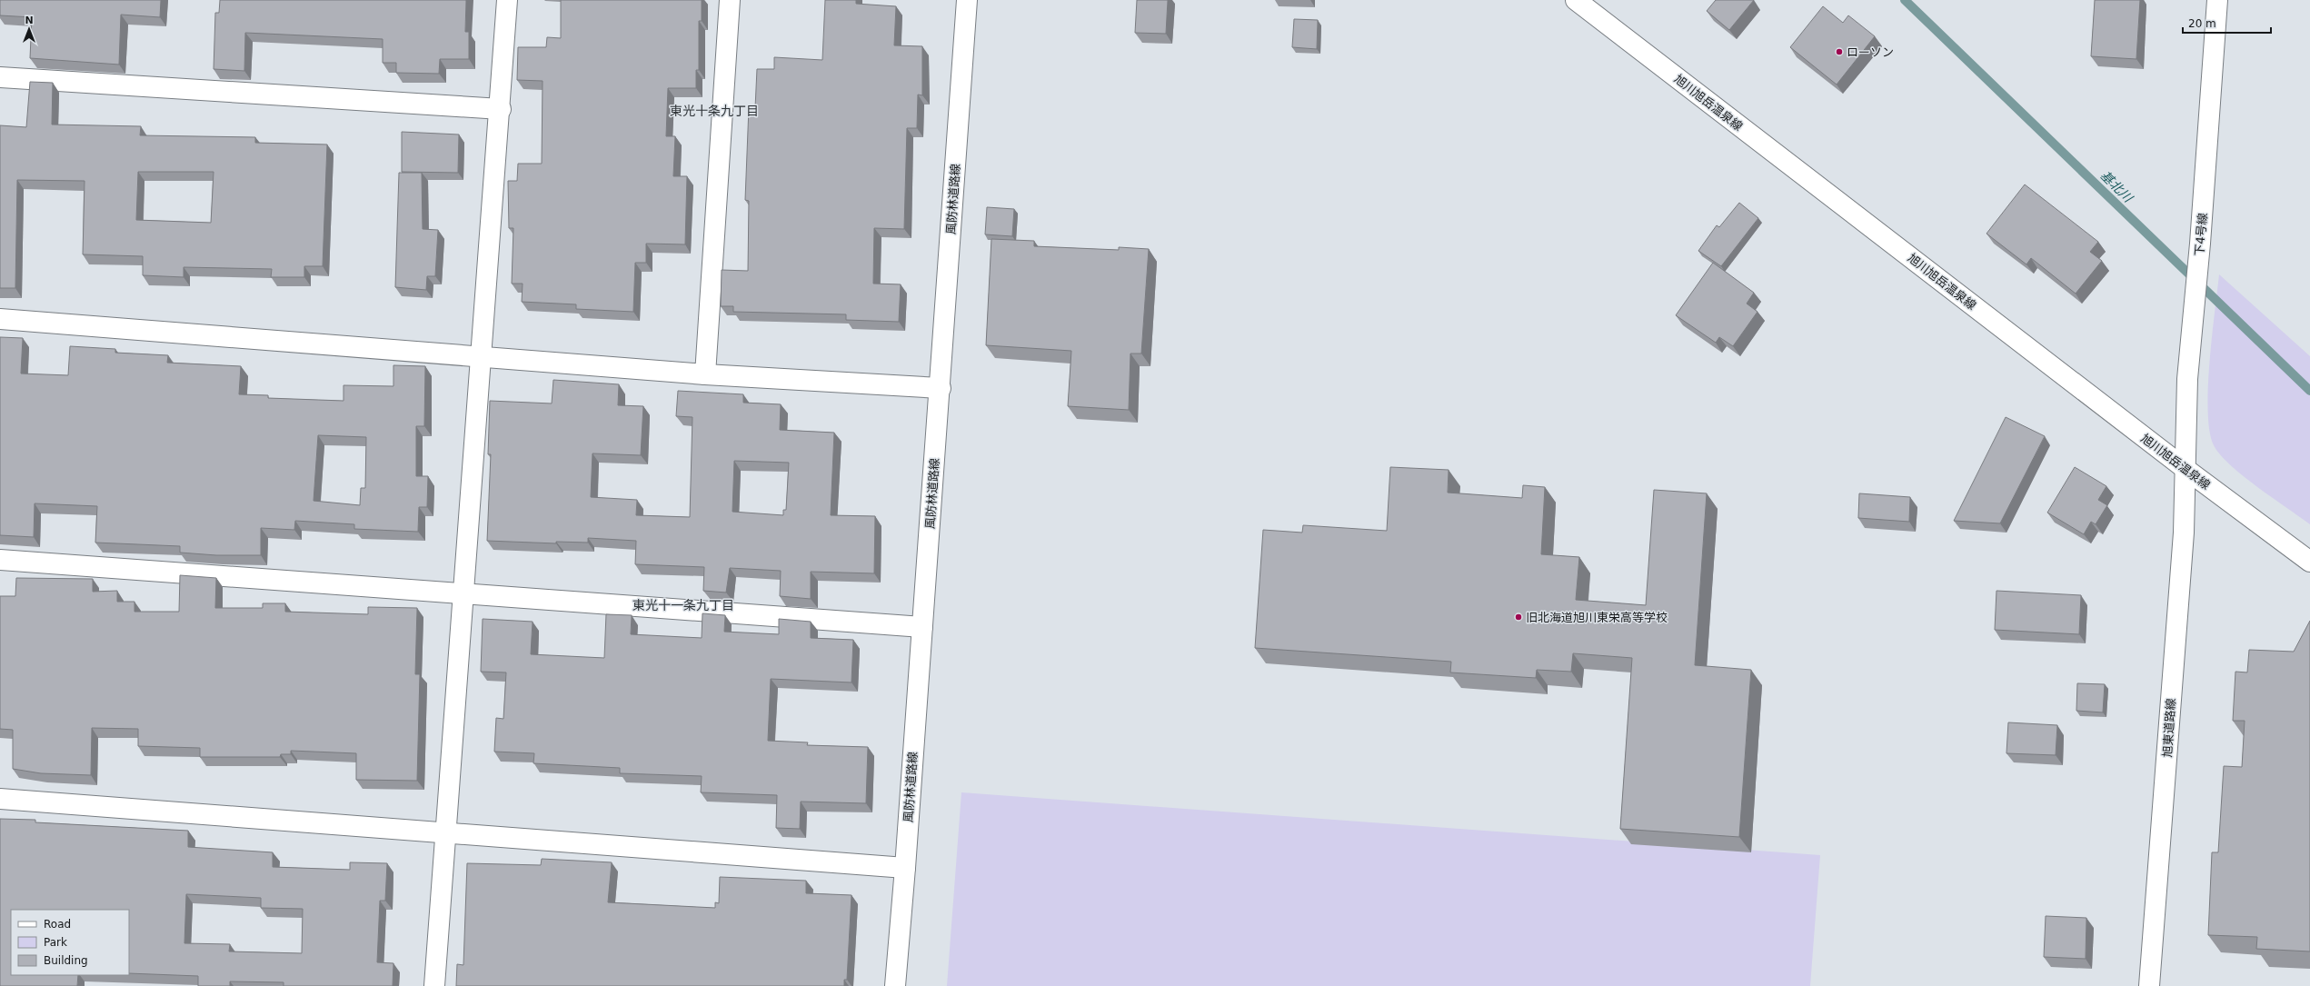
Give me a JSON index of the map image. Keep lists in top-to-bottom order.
{
  "streets": {
    "street": [
      "旭川旭岳温泉線",
      "風防林道路線",
      "下4号線",
      "旭東道路線"
    ]
  },
  "crossings": [
    ["旭川旭岳温泉線", "下4号線"],
    ["旭川旭岳温泉線", "旭東道路線"],
    ["下4号線", "旭東道路線"]
  ],
  "districts": ["東光十条九丁目", "東光十一条九丁目"],
  "water": ["基北川"],
  "places": ["ローソン", "旧北海道旭川東栄高等学校"],
  "legend": ["Road", "Park", "Building"],
  "scale_bar": "20 m",
  "north": "top"
}
